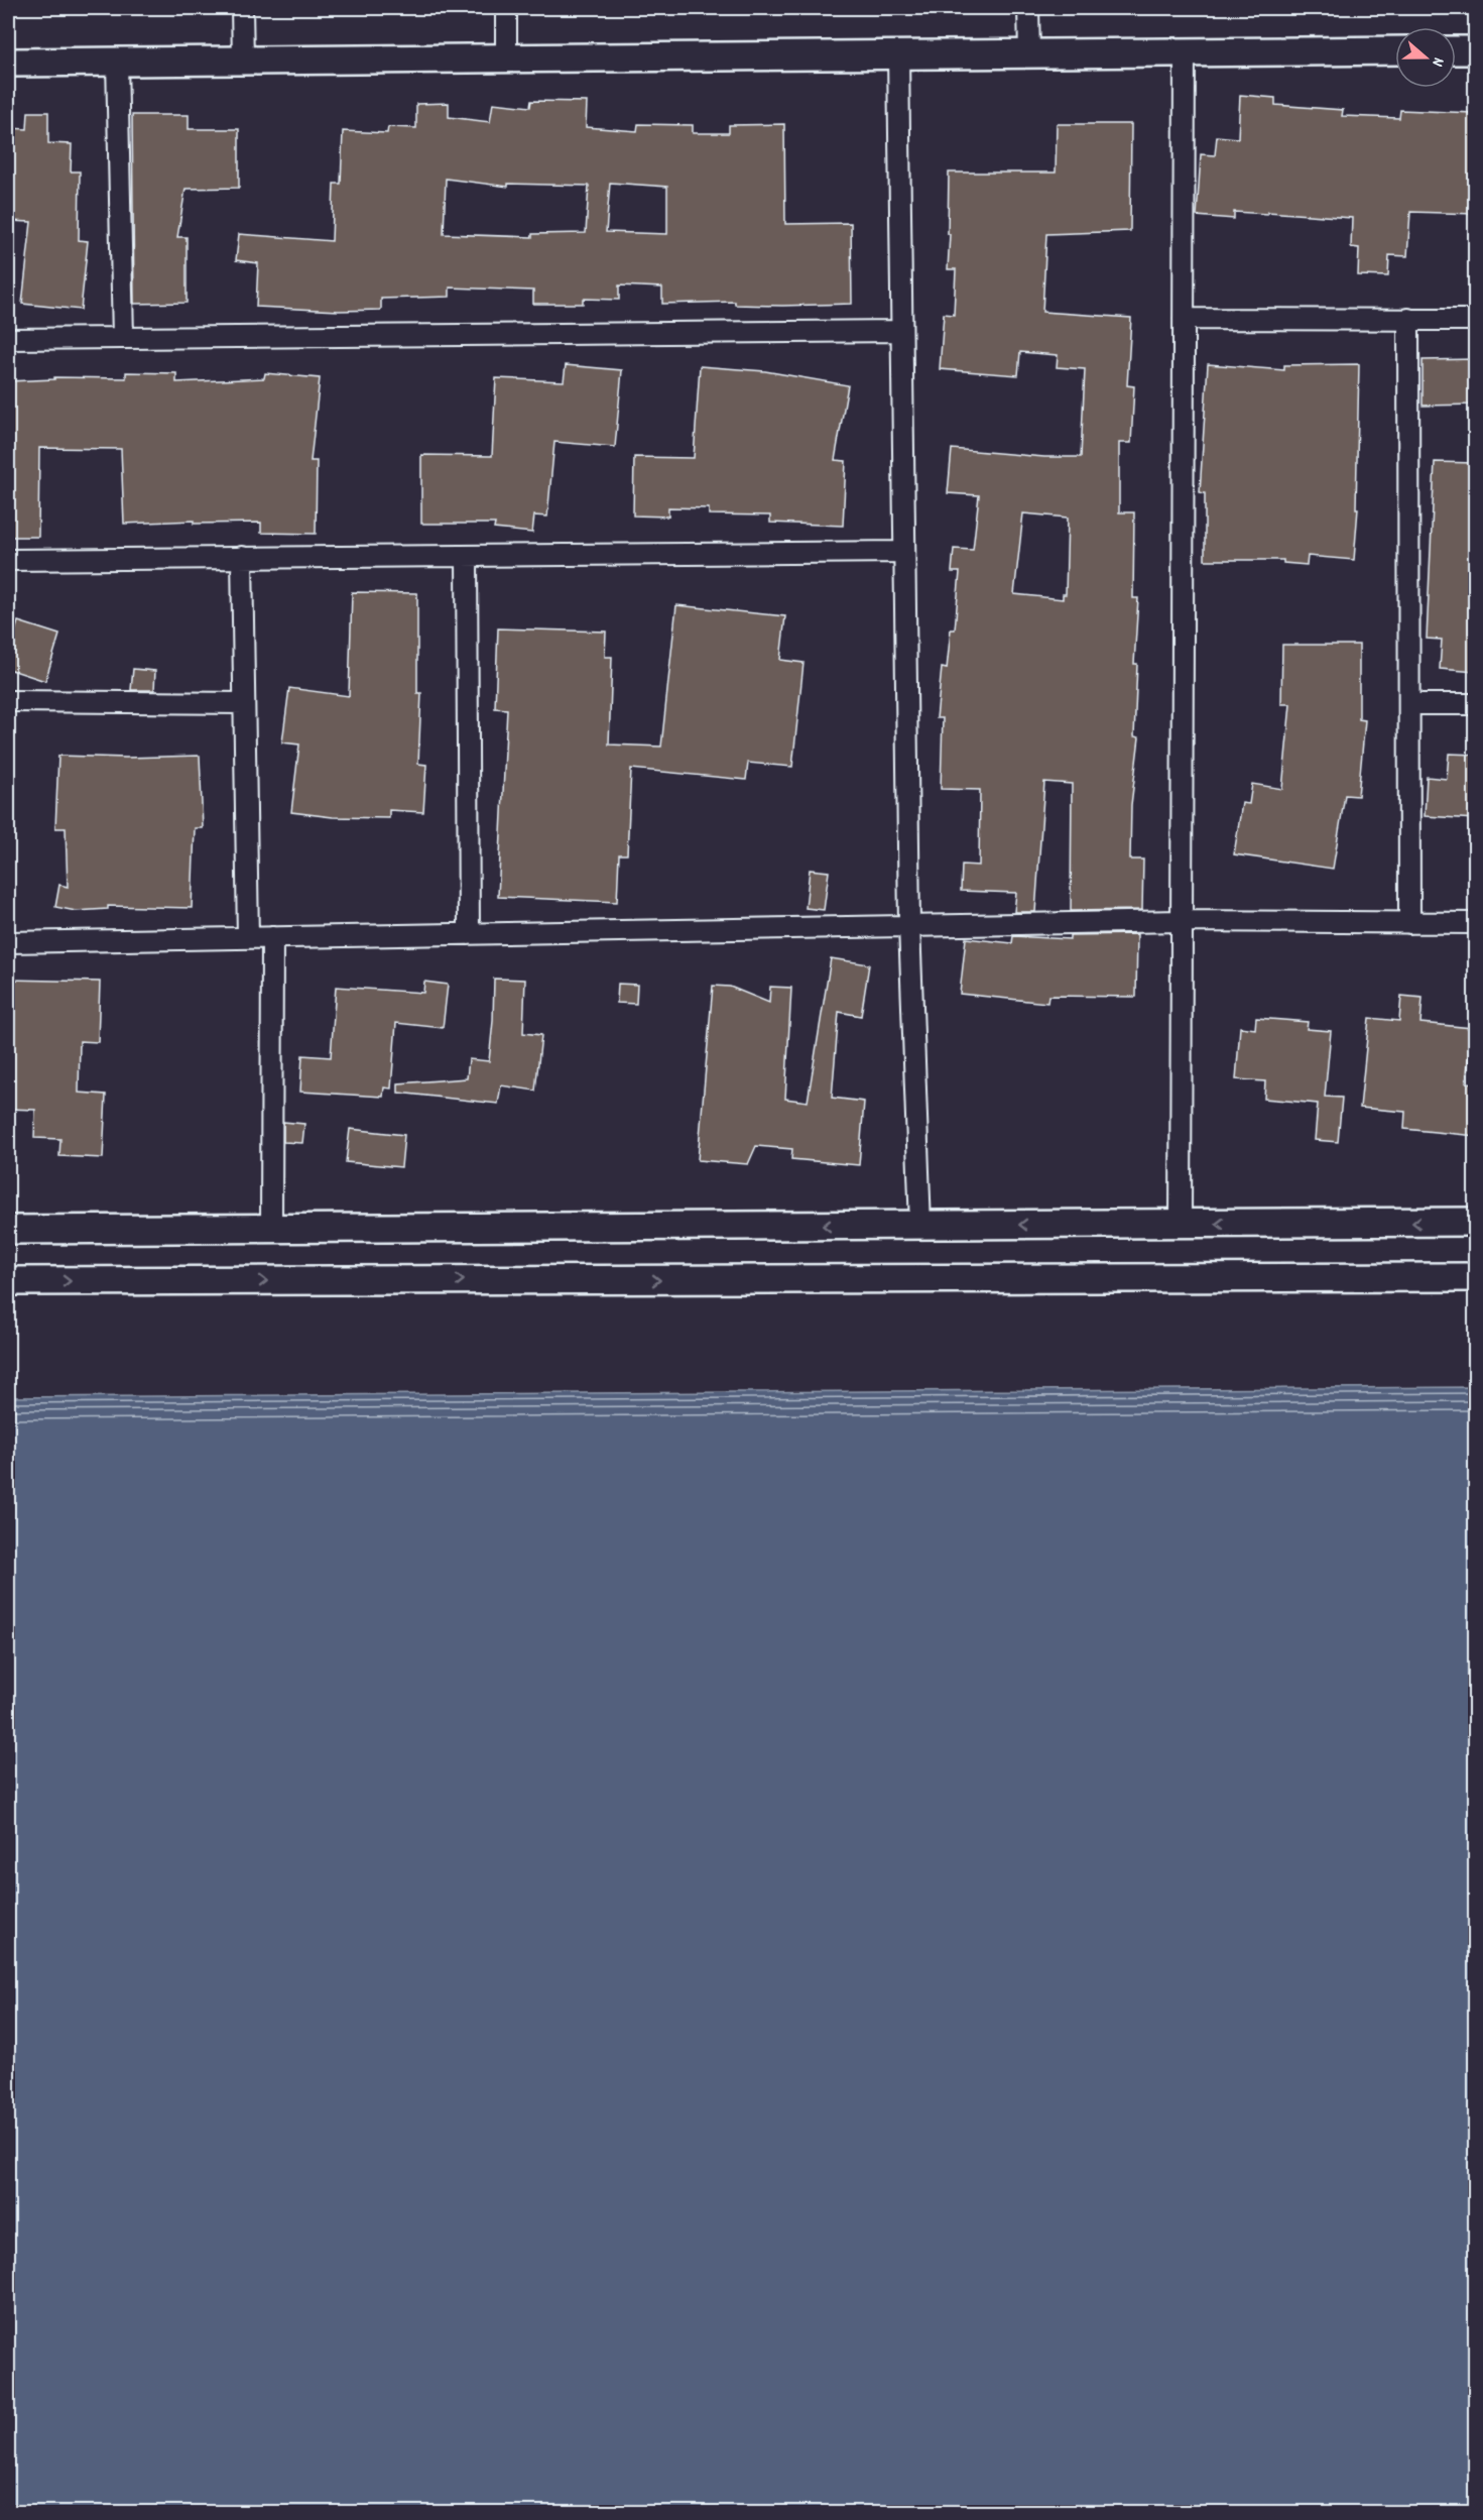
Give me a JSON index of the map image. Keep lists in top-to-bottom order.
{
  "north": "right"
}
